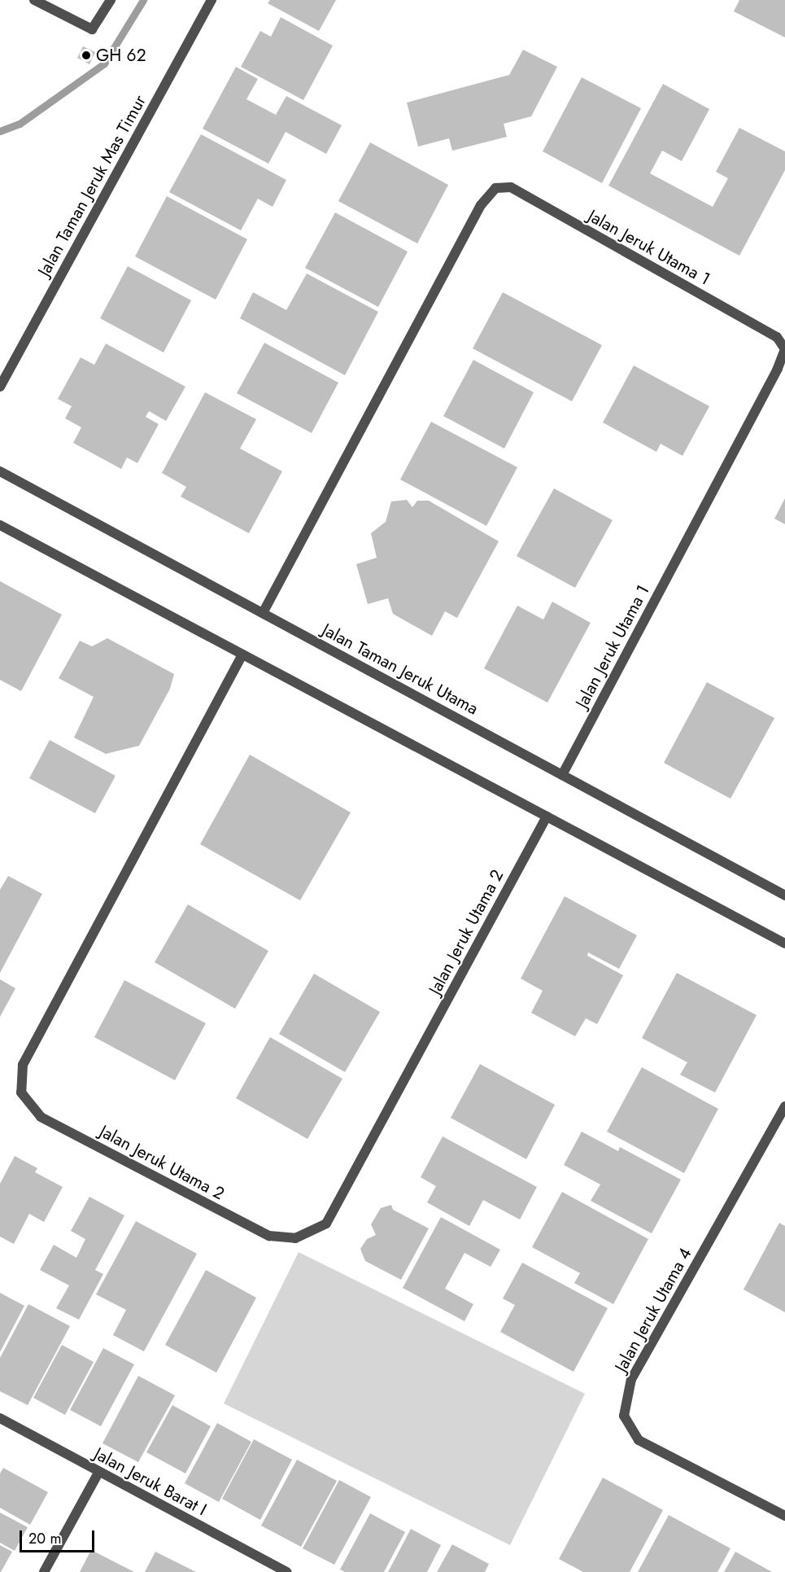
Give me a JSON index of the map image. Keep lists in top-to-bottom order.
{
  "streets": {
    "street": [
      "Jalan Taman Jeruk Mas Timur",
      "Jalan Jeruk Utama 1",
      "Jalan Taman Jeruk Utama",
      "Jalan Jeruk Utama 2",
      "Jalan Jeruk Utama 4",
      "Jalan Jeruk Barat I"
    ]
  },
  "crossings": [
    ["Jalan Jeruk Utama 1", "Jalan Taman Jeruk Utama"]
  ],
  "places": ["GH 62"],
  "scale_bar": "20 m"
}
